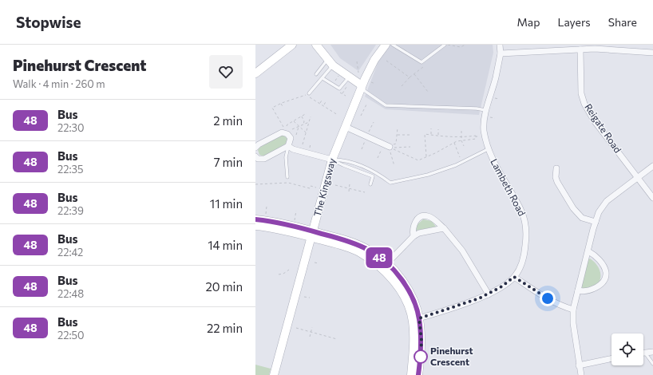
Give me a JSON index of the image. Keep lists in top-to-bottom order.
{
  "streets": {
    "street": ["Reigate Road", "The Kingsway", "Lambeth Road"]
  },
  "places": ["Pinehurst Crescent"],
  "lines": ["bus line 48"],
  "page": {
    "header": "Stopwise",
    "nav": ["Map", "Layers", "Share"],
    "heading": ["Pinehurst Crescent", "Walk · 4 min · 260 m"],
    "on_map": "48",
    "list": [
      {
        "mark": "48",
        "name": "Bus",
        "note": "22:30",
        "value": "2 min"
      },
      {
        "mark": "48",
        "name": "Bus",
        "note": "22:35",
        "value": "7 min"
      },
      {
        "mark": "48",
        "name": "Bus",
        "note": "22:39",
        "value": "11 min"
      },
      {
        "mark": "48",
        "name": "Bus",
        "note": "22:42",
        "value": "14 min"
      },
      {
        "mark": "48",
        "name": "Bus",
        "note": "22:48",
        "value": "20 min"
      },
      {
        "mark": "48",
        "name": "Bus",
        "note": "22:50",
        "value": "22 min"
      }
    ]
  }
}
